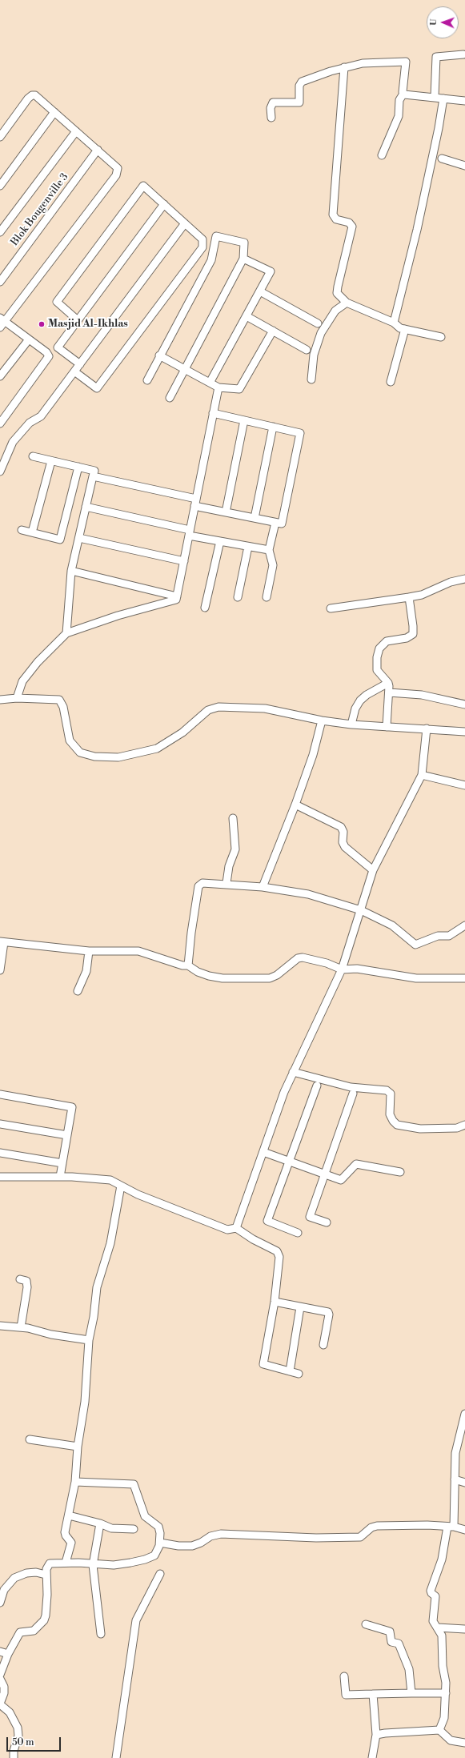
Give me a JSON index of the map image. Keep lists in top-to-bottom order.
{
  "streets": {
    "street": ["Blok Bougenville 3"]
  },
  "places": ["Masjid Al-Ikhlas"],
  "scale_bar": "50 m",
  "north": "left"
}
